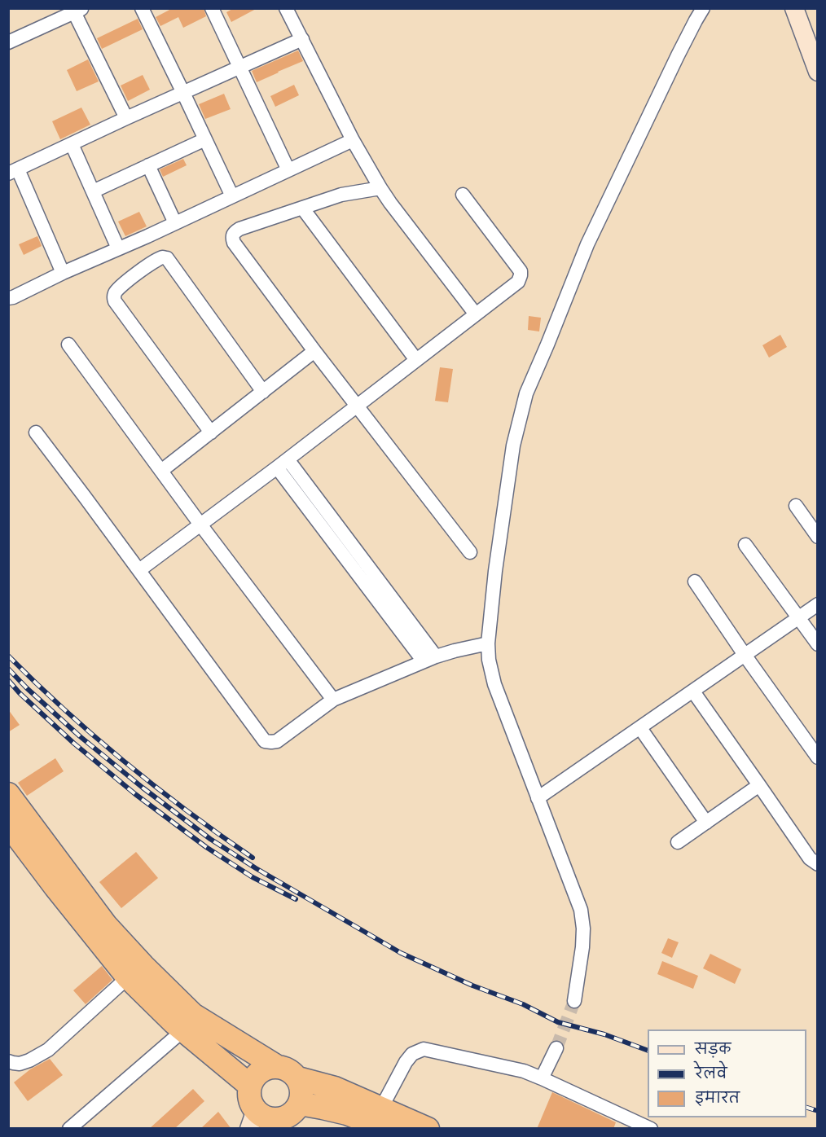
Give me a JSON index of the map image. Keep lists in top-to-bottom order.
{
  "legend": ["सड़क", "रेलवे", "इमारत"]
}
